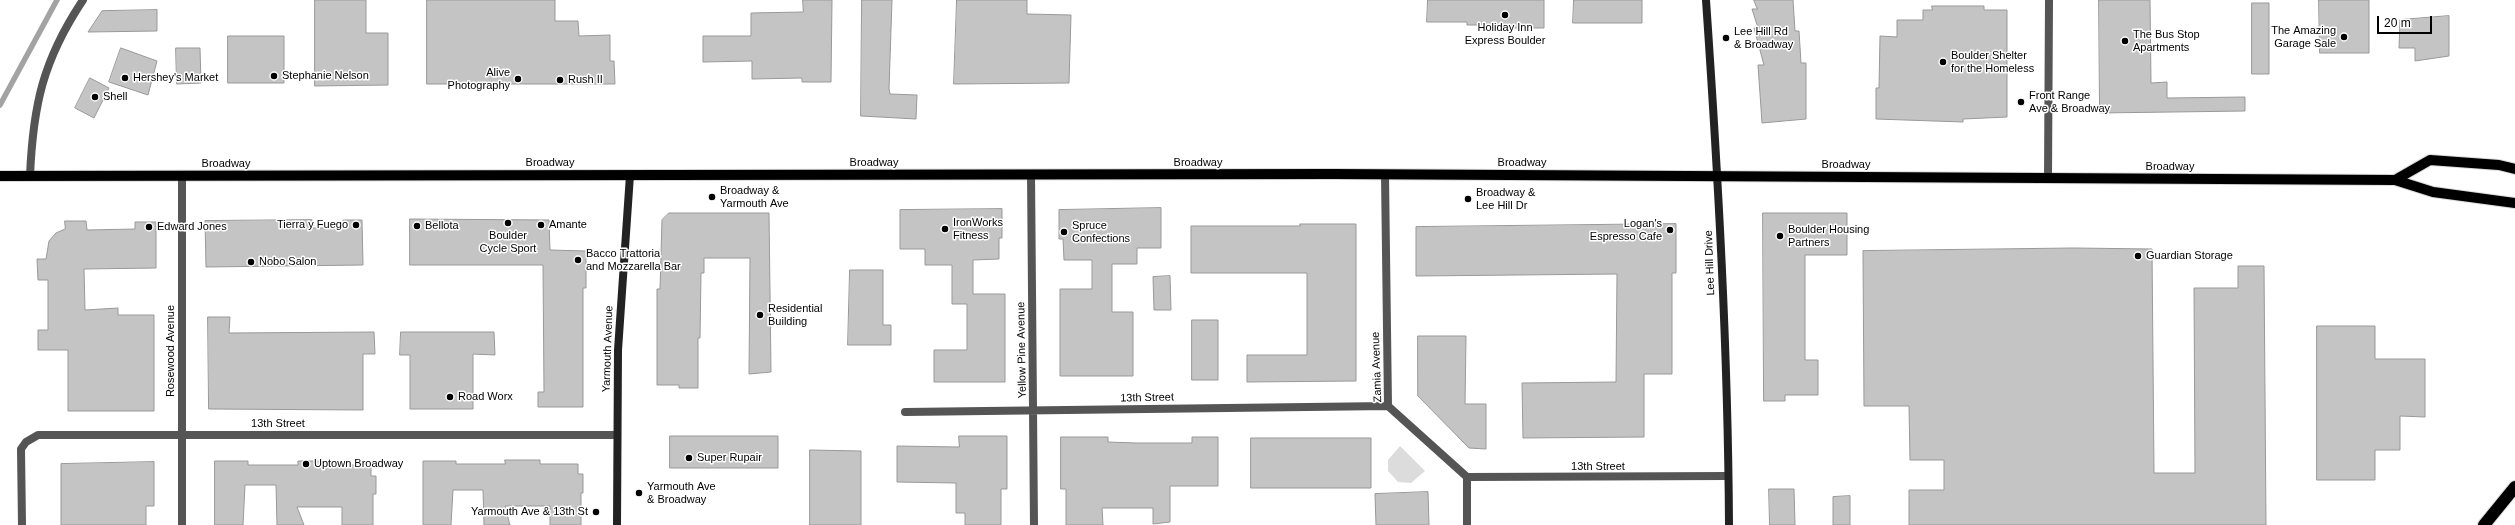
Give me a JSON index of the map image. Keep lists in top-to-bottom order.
{
  "streets": {
    "main road": ["Broadway"],
    "street": [
      "Lee Hill Drive",
      "Yarmouth Avenue",
      "Yellow Pine Avenue",
      "Rosewood Avenue",
      "Zamia Avenue",
      "13th Street"
    ]
  },
  "crossings": [
    ["Broadway", "Lee Hill Drive"],
    ["Broadway", "Yarmouth Avenue"],
    ["Broadway", "Yellow Pine Avenue"],
    ["Broadway", "Rosewood Avenue"],
    ["Broadway", "Zamia Avenue"],
    ["Lee Hill Drive", "13th Street"],
    ["Yarmouth Avenue", "13th Street"],
    ["Yellow Pine Avenue", "13th Street"],
    ["Rosewood Avenue", "13th Street"],
    ["Zamia Avenue", "13th Street"]
  ],
  "places": [
    "Holiday Inn Express Boulder",
    "The Amazing Garage Sale",
    "Lee Hill Rd & Broadway",
    "The Bus Stop Apartments",
    "Boulder Shelter for the Homeless",
    "Stephanie Nelson",
    "Hershey's Market",
    "Alive Photography",
    "Rush II",
    "Shell",
    "Front Range Ave & Broadway",
    "Broadway & Yarmouth Ave",
    "Broadway & Lee Hill Dr",
    "Boulder Cycle Sport",
    "Tierra y Fuego",
    "Amante",
    "Bellota",
    "Edward Jones",
    "IronWorks Fitness",
    "Logan's Espresso Cafe",
    "Spruce Confections",
    "Boulder Housing Partners",
    "Guardian Storage",
    "Bacco Trattoria and Mozzarella Bar",
    "Nobo Salon",
    "Residential Building",
    "Road Worx",
    "Super Rupair",
    "Uptown Broadway",
    "Yarmouth Ave & Broadway",
    "Yarmouth Ave & 13th St"
  ],
  "scale_bar": "20 m"
}
